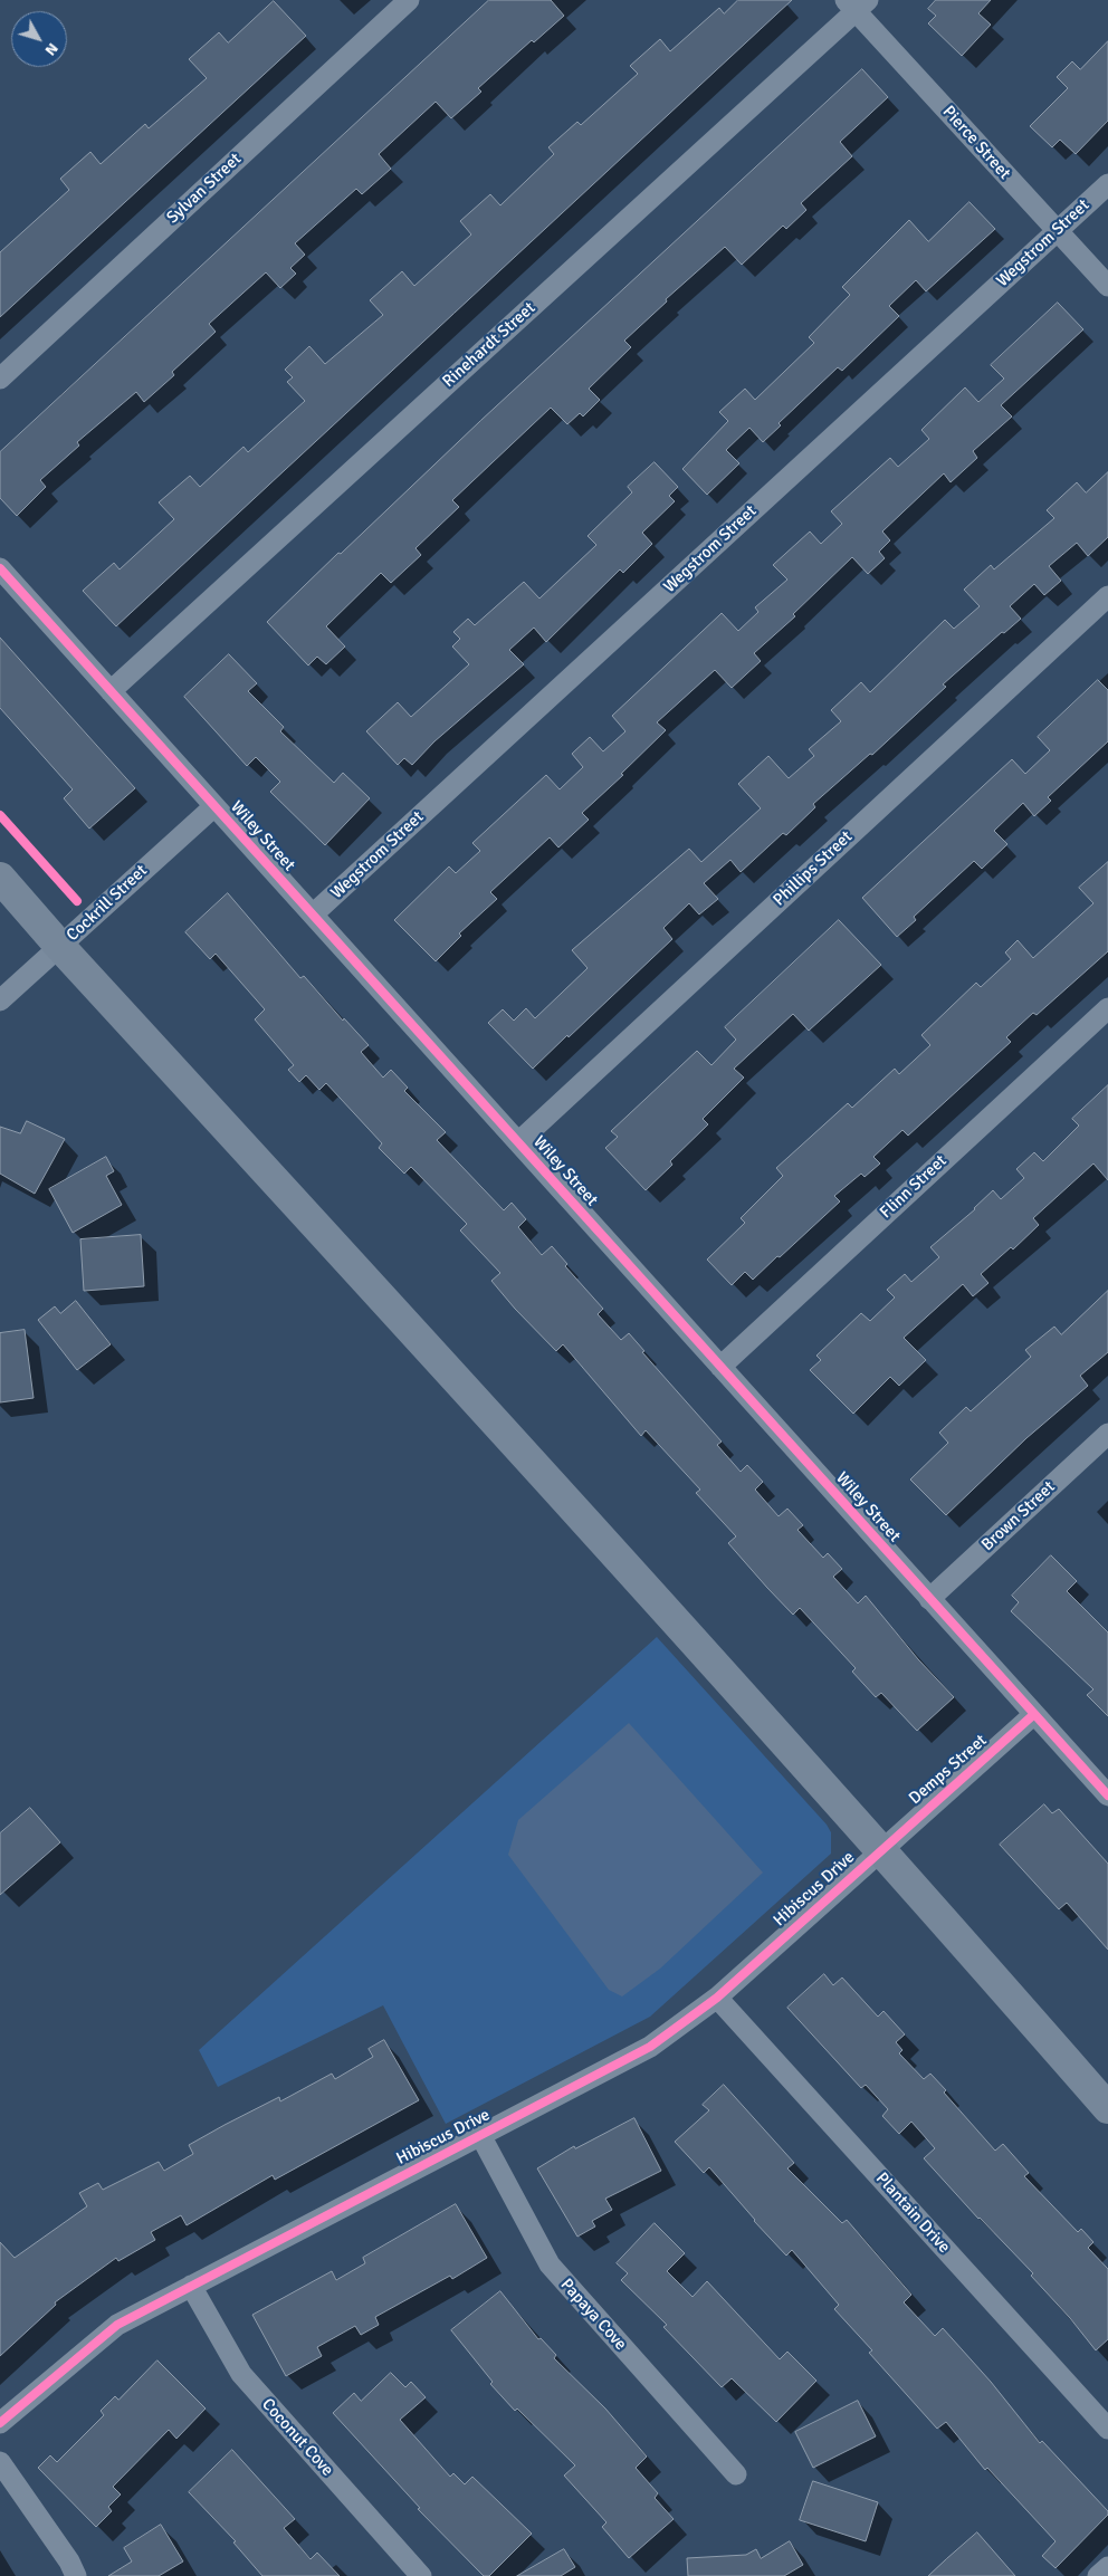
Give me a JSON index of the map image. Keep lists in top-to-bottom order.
{
  "streets": {
    "street": [
      "Pierce Street",
      "Sylvan Street",
      "Wegstrom Street",
      "Rinehardt Street",
      "Wiley Street",
      "Phillips Street",
      "Cockrill Street",
      "Flinn Street",
      "Brown Street",
      "Demps Street",
      "Hibiscus Drive",
      "Plantain Drive",
      "Papaya Cove",
      "Coconut Cove"
    ]
  },
  "crossings": [
    ["Pierce Street", "Wegstrom Street"],
    ["Pierce Street", "Rinehardt Street"],
    ["Wegstrom Street", "Wiley Street"],
    ["Rinehardt Street", "Wiley Street"],
    ["Wiley Street", "Phillips Street"],
    ["Wiley Street", "Cockrill Street"],
    ["Wiley Street", "Flinn Street"],
    ["Wiley Street", "Brown Street"],
    ["Wiley Street", "Demps Street"],
    ["Demps Street", "Hibiscus Drive"],
    ["Hibiscus Drive", "Plantain Drive"],
    ["Hibiscus Drive", "Papaya Cove"],
    ["Hibiscus Drive", "Coconut Cove"]
  ],
  "north": "bottom right"
}
